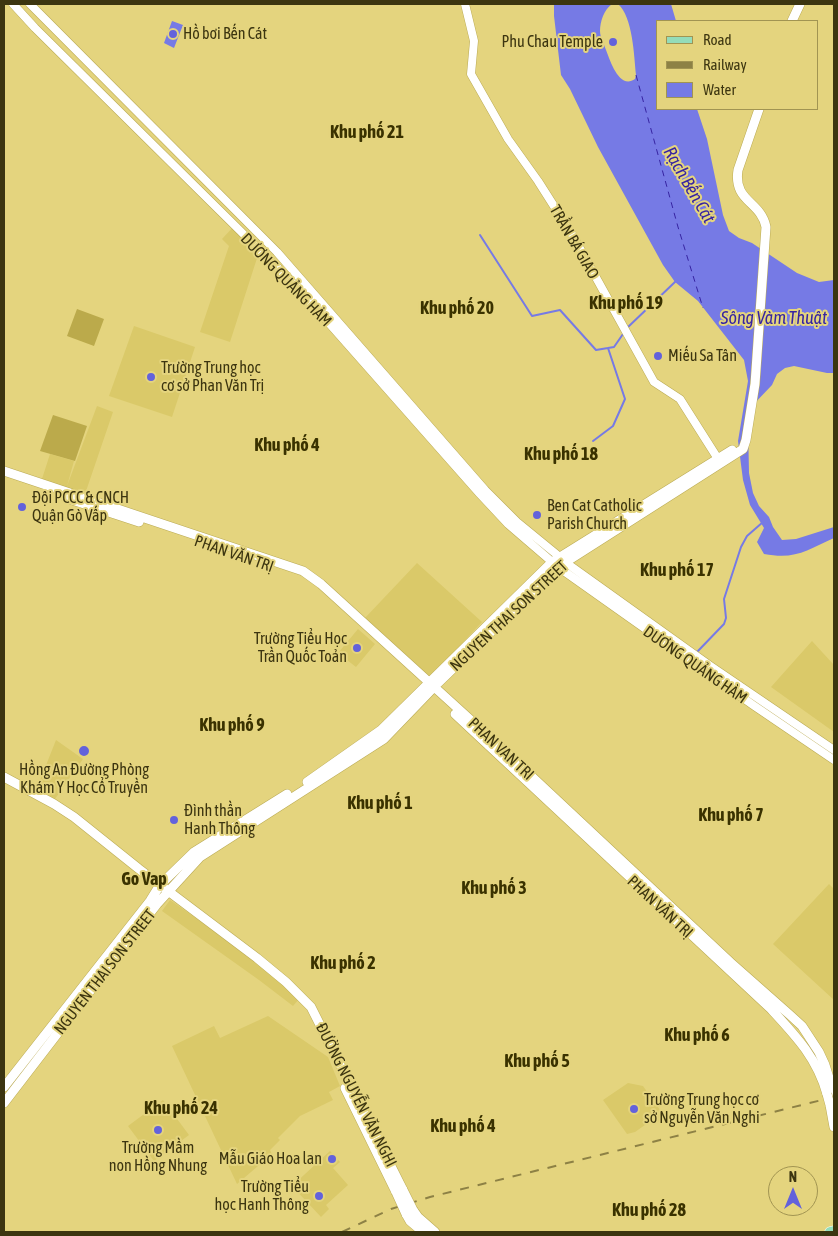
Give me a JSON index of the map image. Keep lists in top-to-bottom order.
{
  "streets": {
    "main road": [
      "PHAN VĂN TRỊ",
      "NGUYEN THAI SON STREET",
      "PHAN VAN TRI",
      "ĐƯỜNG NGUYỄN VĂN NGHI"
    ],
    "street": ["TRẦN BÁ GIAO", "DƯƠNG QUẢNG HÀM"]
  },
  "crossings": [
    ["TRẦN BÁ GIAO", "NGUYEN THAI SON STREET"],
    ["DƯƠNG QUẢNG HÀM", "NGUYEN THAI SON STREET"],
    ["PHAN VĂN TRỊ", "PHAN VAN TRI"],
    ["NGUYEN THAI SON STREET", "PHAN VAN TRI"],
    ["NGUYEN THAI SON STREET", "ĐƯỜNG NGUYỄN VĂN NGHI"]
  ],
  "districts": [
    "Khu phố 21",
    "Khu phố 19",
    "Khu phố 20",
    "Khu phố 4",
    "Khu phố 18",
    "Khu phố 17",
    "Khu phố 9",
    "Khu phố 1",
    "Khu phố 7",
    "Go Vap",
    "Khu phố 3",
    "Khu phố 2",
    "Khu phố 6",
    "Khu phố 5",
    "Khu phố 24",
    "Khu phố 4",
    "Khu phố 28"
  ],
  "water": ["Rạch Bến Cát", "Sông Vàm Thuật"],
  "places": [
    "Hồ bơi Bến Cát",
    "Phu Chau Temple",
    "Miếu Sa Tân",
    "Trường Trung học cơ sở Phan Văn Trị",
    "Đội PCCC & CNCH Quận Gò Vấp",
    "Ben Cat Catholic Parish Church",
    "Trường Tiểu Học Trần Quốc Toản",
    "Hồng An Đường Phòng Khám Y Học Cổ Truyền",
    "Đình thần Hanh Thông",
    "Trường Trung học cơ sở Nguyễn Văn Nghi",
    "Trường Mầm non Hồng Nhung",
    "Mẫu Giáo Hoa lan",
    "Trường Tiểu học Hanh Thông"
  ],
  "legend": ["Road", "Railway", "Water"],
  "north": "top"
}
